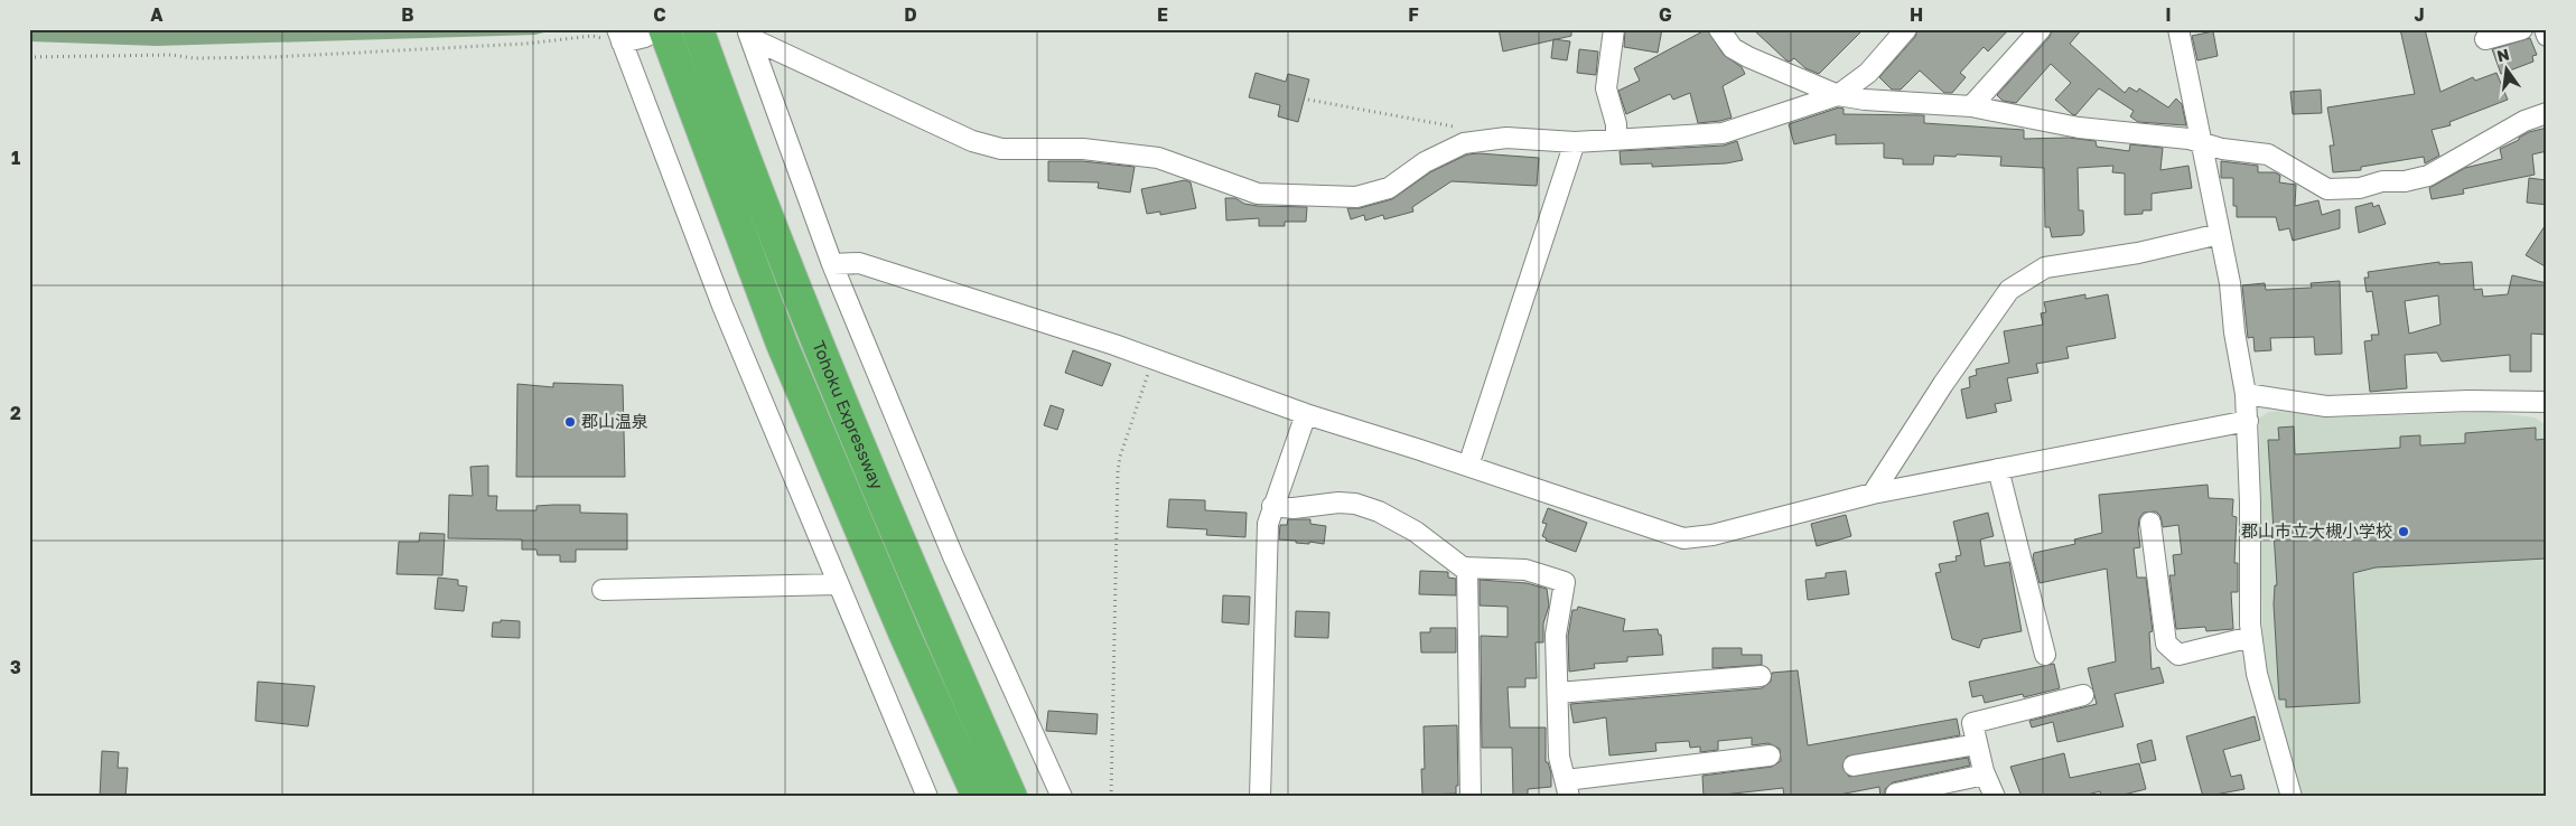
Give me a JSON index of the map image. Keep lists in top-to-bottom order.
{
  "streets": {
    "highway": ["Tohoku Expressway"]
  },
  "places": ["郡山温泉", "郡山市立大槻小学校"],
  "north": "top",
  "grid": {
    "columns": [
      "A",
      "B",
      "C",
      "D",
      "E",
      "F",
      "G",
      "H",
      "I",
      "J"
    ],
    "rows": ["1", "2", "3"]
  }
}
